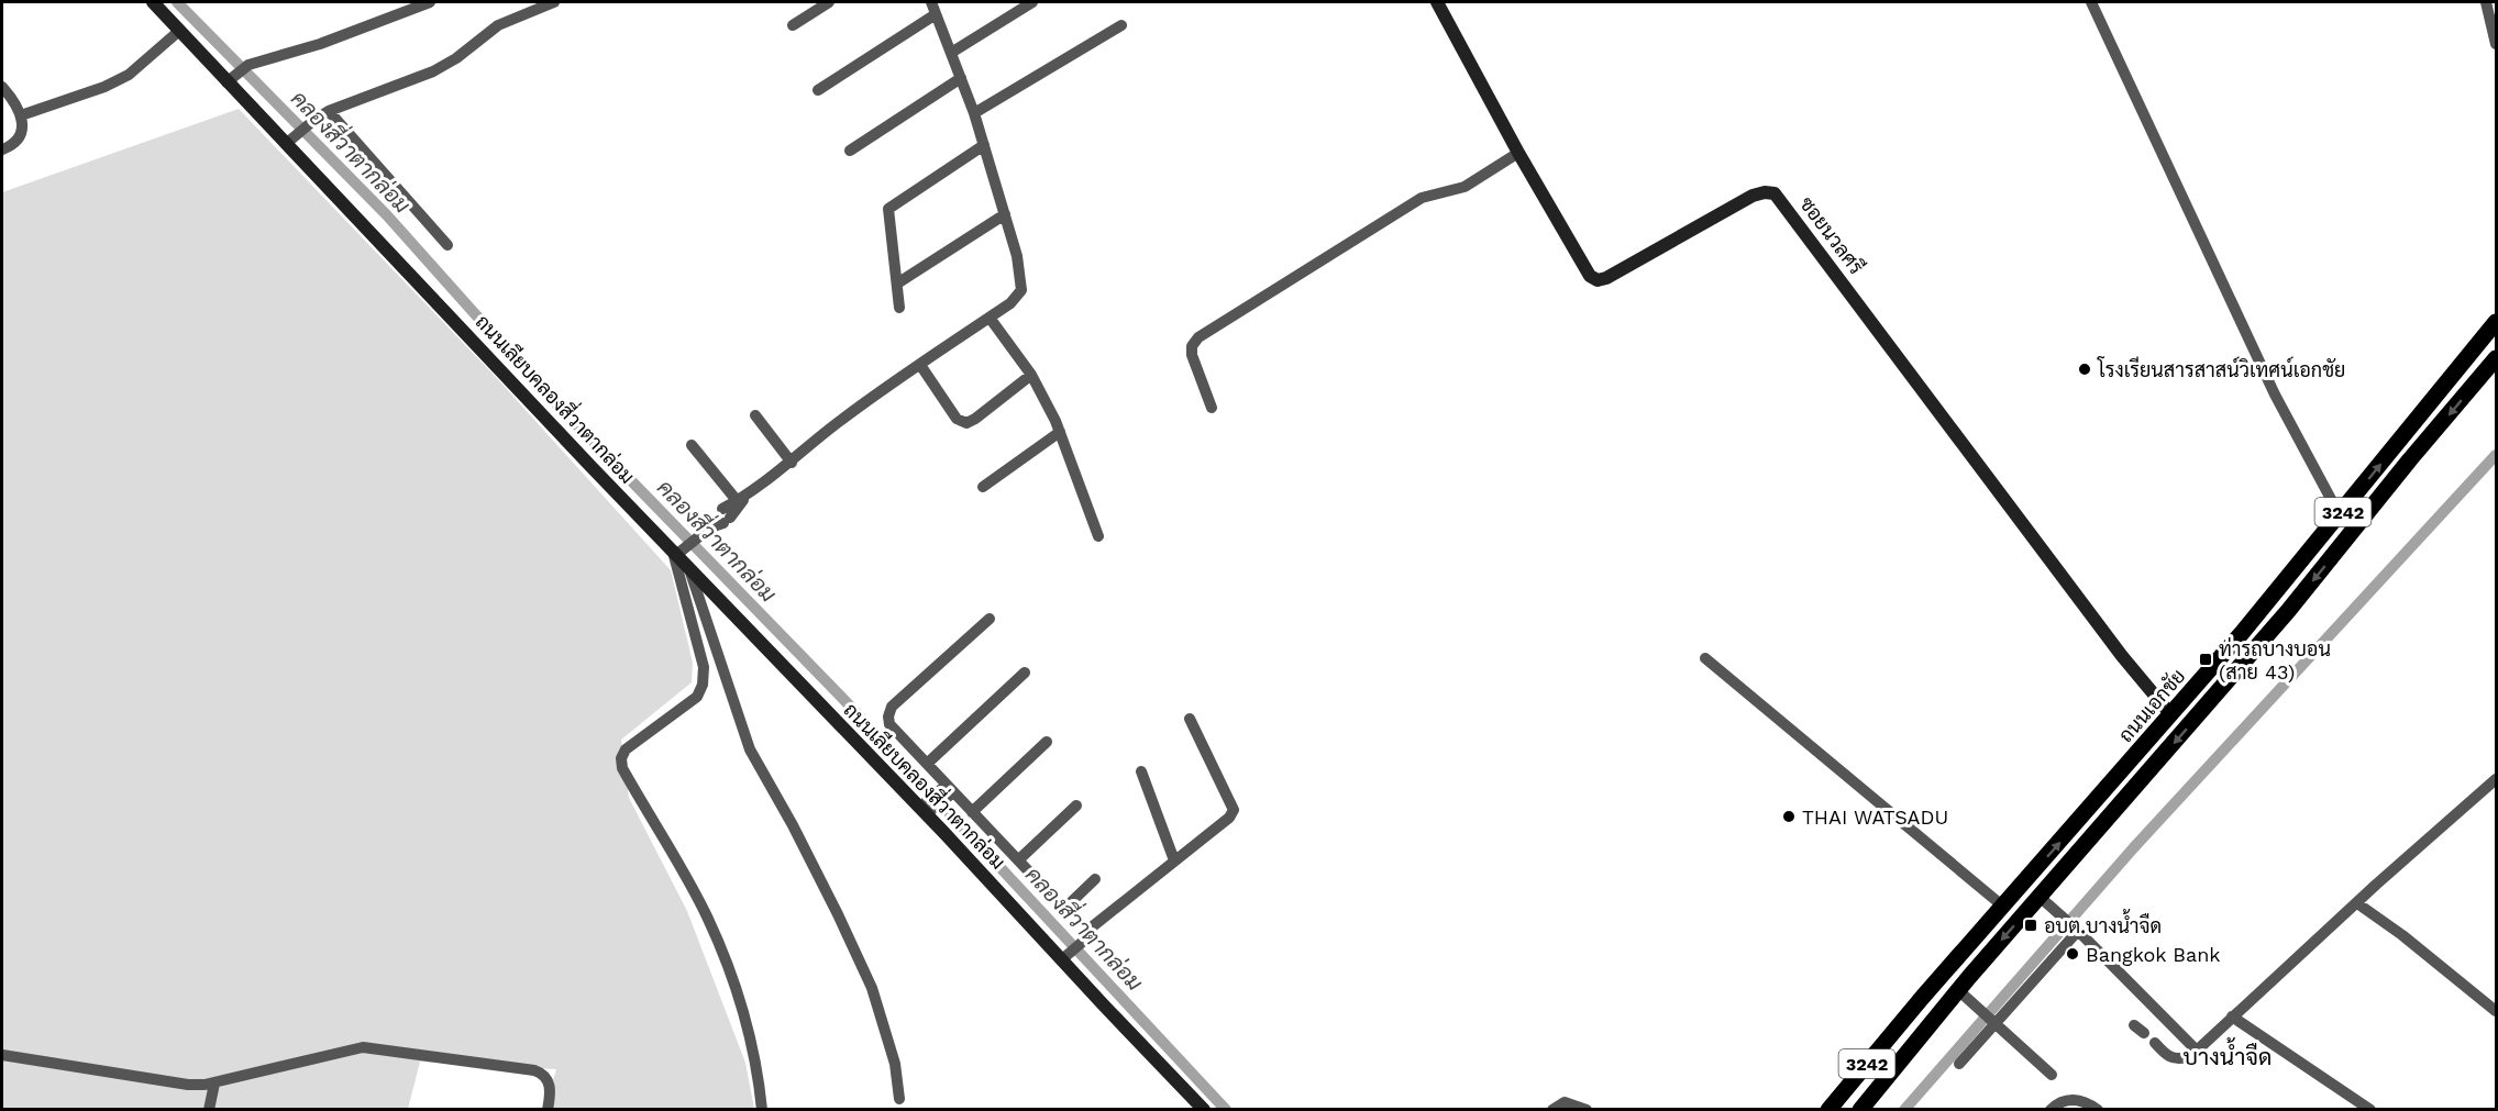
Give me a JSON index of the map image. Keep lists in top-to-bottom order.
{
  "streets": {
    "main road": ["3242", "ถนนเอกชัย"],
    "street": ["ซอยนวลศรี", "ถนนเลียบคลองสี่วาตากล่อม"]
  },
  "crossings": [
    ["ซอยนวลศรี", "ถนนเอกชัย"]
  ],
  "districts": ["บางน้ำจืด"],
  "water": ["คลองสี่วาตากล่อม"],
  "places": {
    "other": ["โรงเรียนสารสาสน์วิเทศน์เอกชัย", "THAI WATSADU", "Bangkok Bank"],
    "transit": ["ท่ารถบางบอน (สาย 43)", "อบต.บางน้ำจืด"]
  }
}
